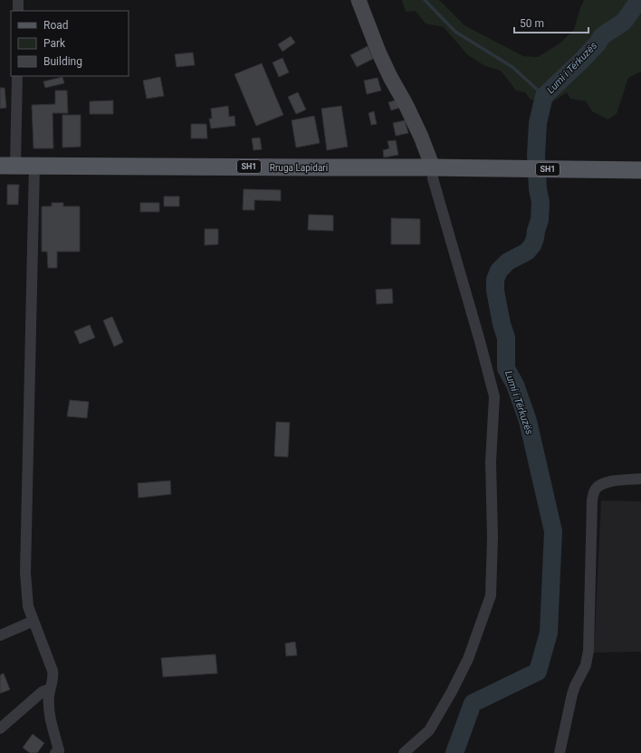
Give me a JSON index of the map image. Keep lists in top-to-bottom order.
{
  "streets": {
    "main road": ["SH1", "Rruga Lapidari"]
  },
  "water": ["Lumi i Tërkuzës"],
  "legend": ["Road", "Park", "Building"],
  "scale_bar": "50 m"
}
